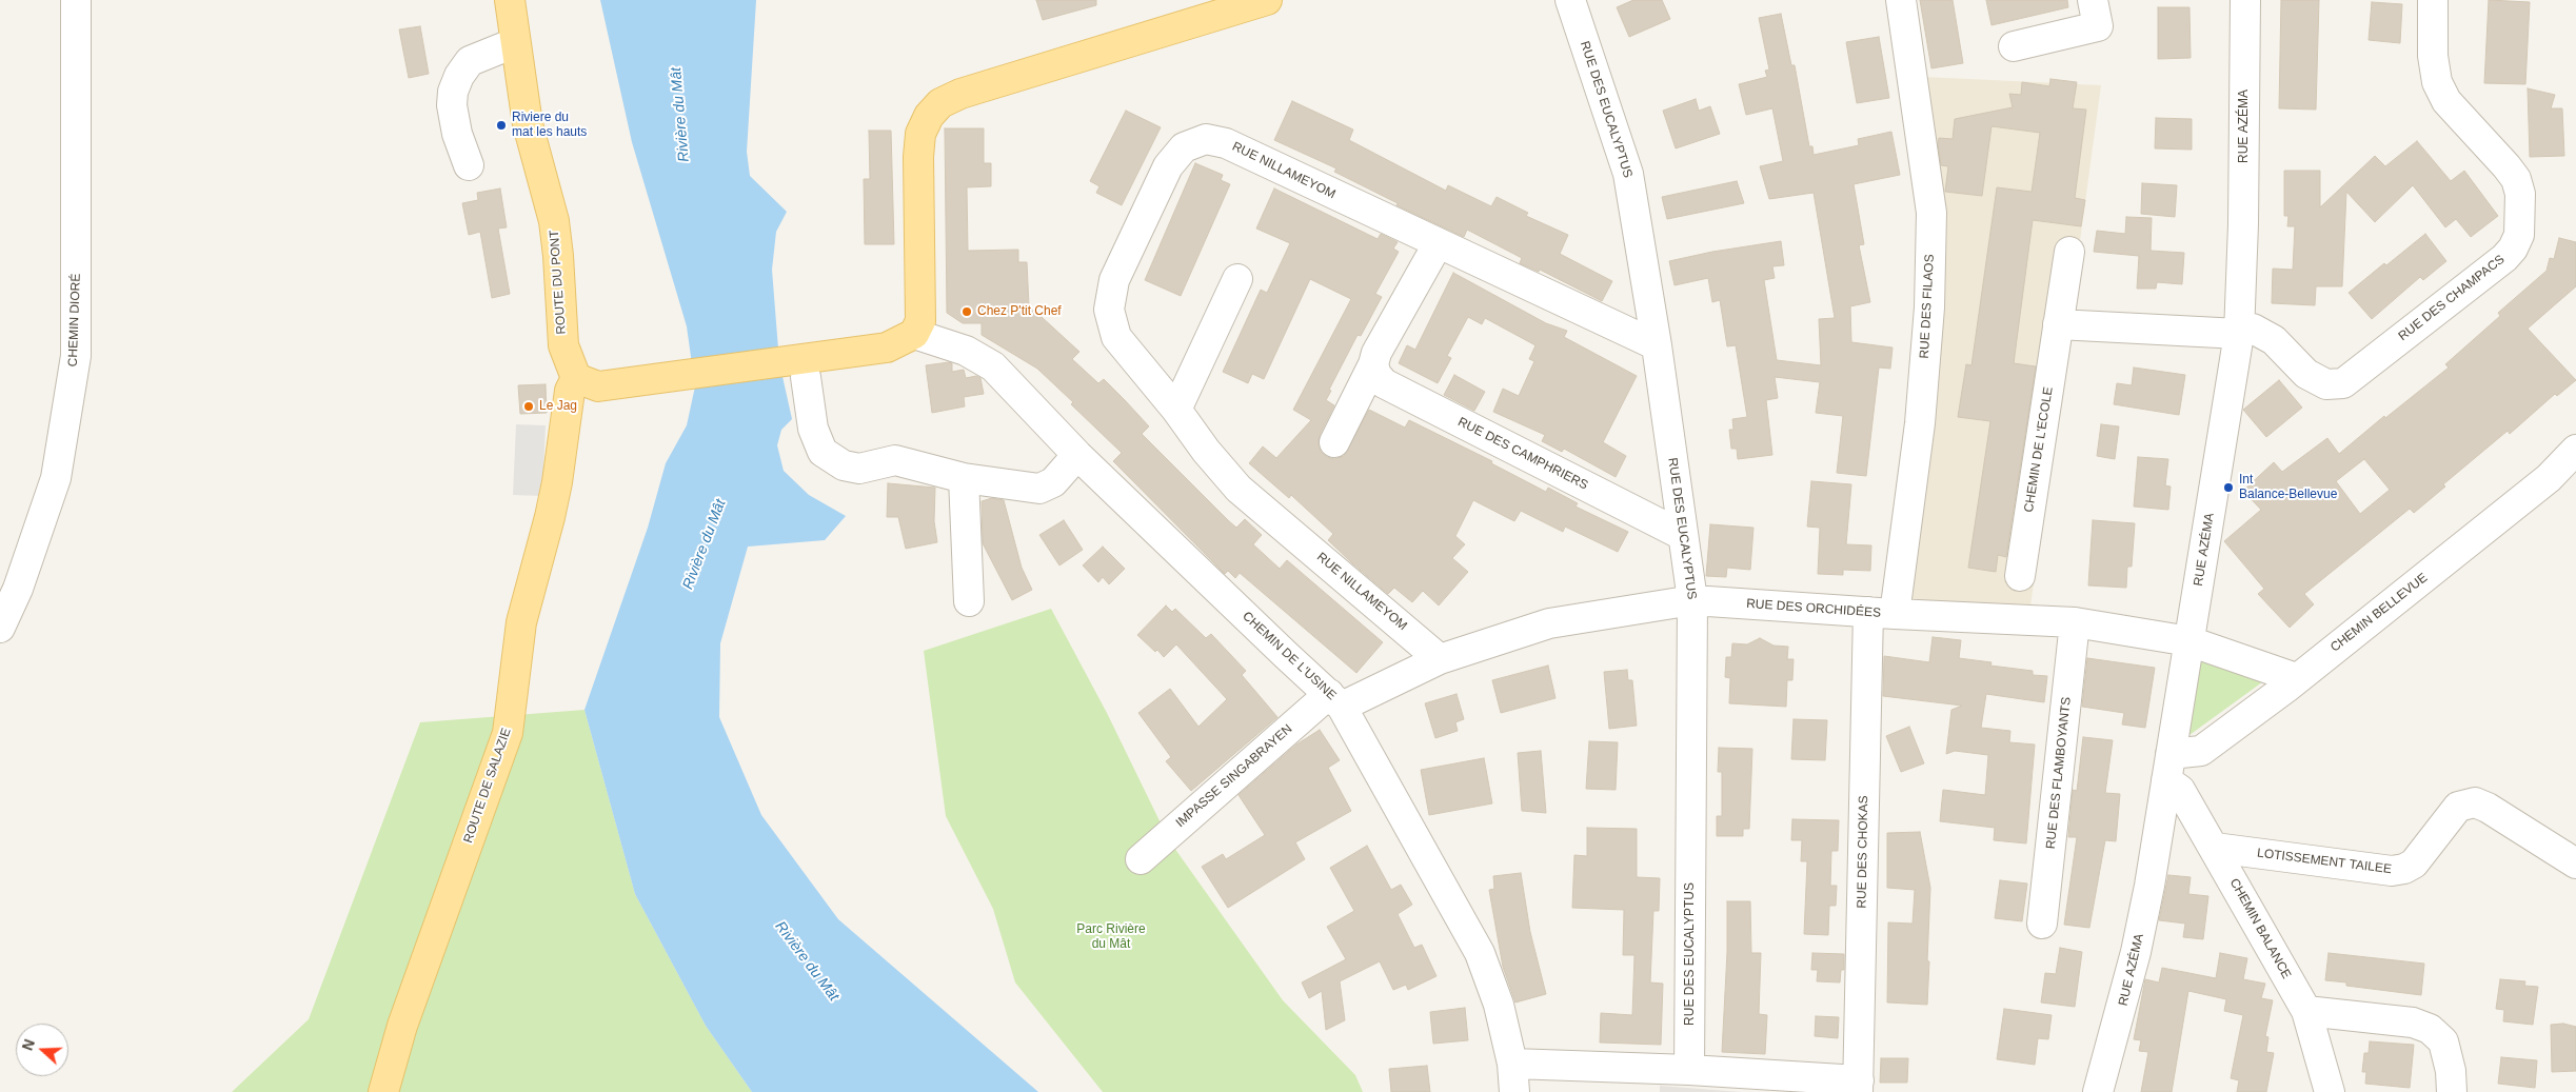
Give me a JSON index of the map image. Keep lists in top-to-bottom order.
{
  "streets": {
    "main road": ["ROUTE DU PONT", "ROUTE DE SALAZIE"],
    "street": [
      "RUE DES EUCALYPTUS",
      "RUE AZÉMA",
      "RUE NILLAMEYOM",
      "RUE DES CHAMPACS",
      "RUE DES FILAOS",
      "CHEMIN DIORÉ",
      "CHEMIN DE L'ECOLE",
      "RUE DES CAMPHRIERS",
      "RUE DES ORCHIDÉES",
      "CHEMIN BELLEVUE",
      "CHEMIN DE L'USINE",
      "RUE DES FLAMBOYANTS",
      "IMPASSE SINGABRAYEN",
      "RUE DES CHOKAS",
      "LOTISSEMENT TAILEE",
      "CHEMIN BALANCE"
    ]
  },
  "crossings": [
    ["RUE DES EUCALYPTUS", "RUE NILLAMEYOM"],
    ["RUE DES EUCALYPTUS", "RUE DES CAMPHRIERS"],
    ["RUE DES EUCALYPTUS", "RUE DES ORCHIDÉES"],
    ["RUE AZÉMA", "RUE DES CHAMPACS"],
    ["RUE AZÉMA", "RUE DES ORCHIDÉES"],
    ["RUE AZÉMA", "CHEMIN BELLEVUE"],
    ["RUE AZÉMA", "CHEMIN BALANCE"],
    ["RUE NILLAMEYOM", "RUE DES ORCHIDÉES"],
    ["ROUTE DU PONT", "ROUTE DE SALAZIE"],
    ["RUE DES FILAOS", "RUE DES ORCHIDÉES"],
    ["RUE DES FILAOS", "RUE DES CHOKAS"],
    ["RUE DES ORCHIDÉES", "CHEMIN BELLEVUE"],
    ["RUE DES ORCHIDÉES", "CHEMIN DE L'USINE"],
    ["RUE DES ORCHIDÉES", "RUE DES FLAMBOYANTS"],
    ["RUE DES ORCHIDÉES", "IMPASSE SINGABRAYEN"],
    ["RUE DES ORCHIDÉES", "RUE DES CHOKAS"],
    ["CHEMIN BELLEVUE", "CHEMIN BALANCE"],
    ["CHEMIN DE L'USINE", "IMPASSE SINGABRAYEN"],
    ["LOTISSEMENT TAILEE", "CHEMIN BALANCE"]
  ],
  "water": ["Rivière du Mât"],
  "parks": ["Parc Rivière du Mât"],
  "places": [
    "Riviere du mat les hauts",
    "Chez P'tit Chef",
    "Le Jag",
    "Int Balance-Bellevue"
  ],
  "north": "left"
}
